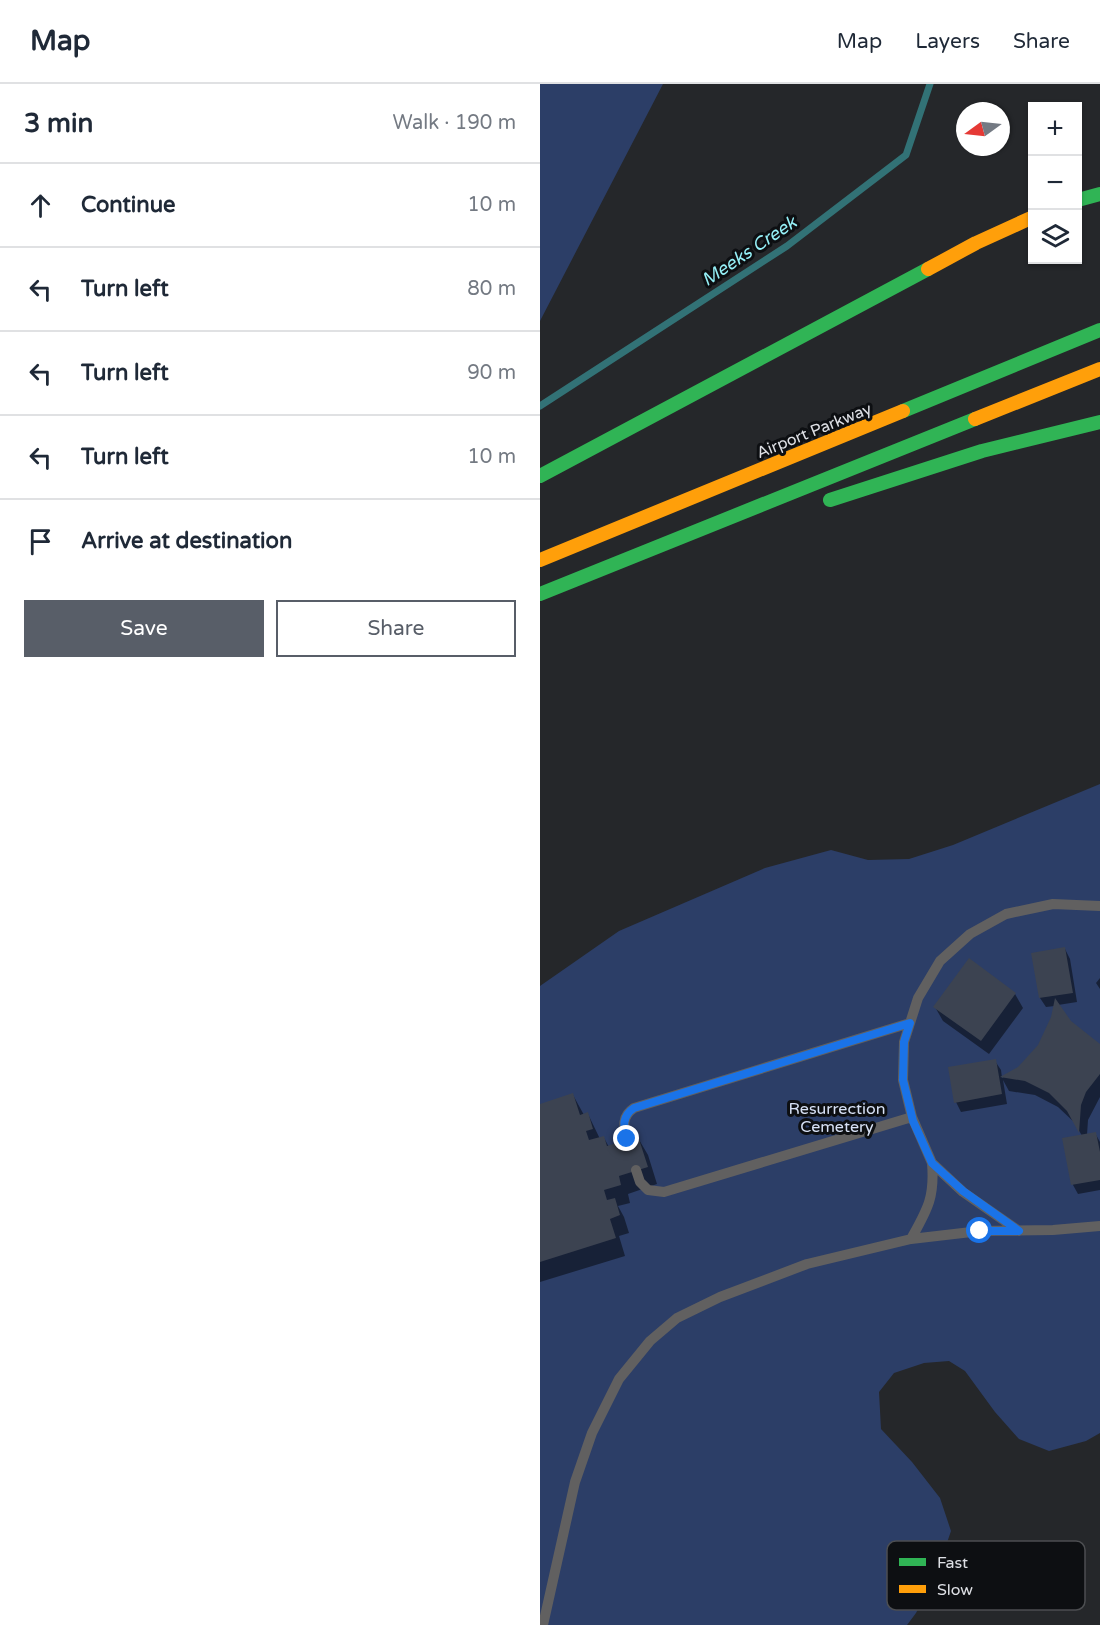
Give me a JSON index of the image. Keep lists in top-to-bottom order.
{
  "streets": {
    "highway": ["Airport Parkway"]
  },
  "water": ["Meeks Creek"],
  "parks": ["Resurrection Cemetery"],
  "legend": ["Fast", "Slow"],
  "north": "left",
  "page": {
    "header": "Map",
    "nav": ["Map", "Layers", "Share"],
    "heading": ["3 min", "Walk · 190 m"],
    "map_buttons": ["+", "−"],
    "list": [
      ["Continue", "10 m"],
      ["Turn left", "80 m"],
      ["Turn left", "90 m"],
      ["Turn left", "10 m"],
      "Arrive at destination"
    ],
    "buttons": ["Save", "Share"]
  }
}
